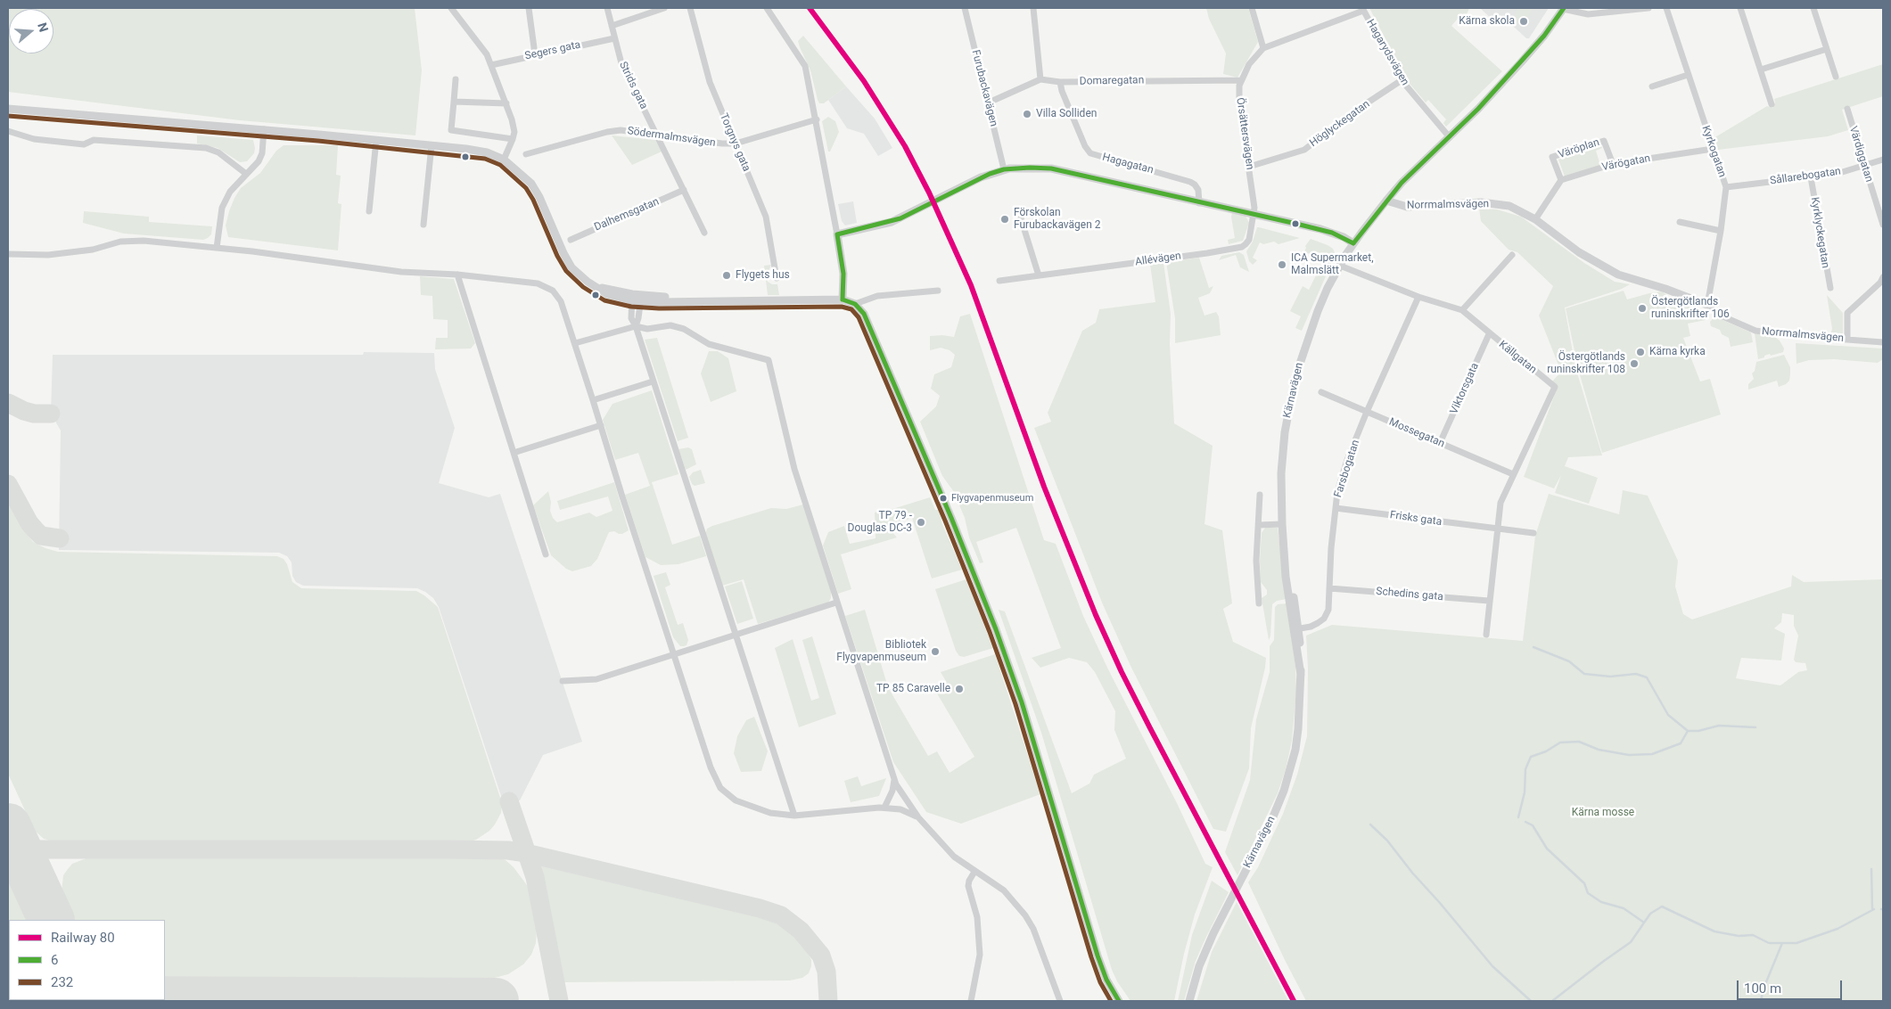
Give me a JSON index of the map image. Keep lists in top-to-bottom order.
{
  "streets": {
    "street": [
      "Segers gata",
      "Hagarydsvägen",
      "Domaregatan",
      "Strids gata",
      "Furubackavägen",
      "Höglyckegatan",
      "Örsättersvägen",
      "Södermalmsvägen",
      "Torgnys gata",
      "Väröplan",
      "Kyrkogatan",
      "Värdiggatan",
      "Värögatan",
      "Hagagatan",
      "Sållarebogatan",
      "Norrmalmsvägen",
      "Dalhemsgatan",
      "Kyrklyckegatan",
      "Allévägen",
      "Källgatan",
      "Viktorsgata",
      "Kärnavägen",
      "Mossegatan",
      "Farsbogatan",
      "Frisks gata",
      "Schedins gata"
    ]
  },
  "crossings": [
    ["Segers gata", "Strids gata"],
    ["Hagarydsvägen", "Höglyckegatan"],
    ["Domaregatan", "Örsättersvägen"],
    ["Domaregatan", "Hagagatan"],
    ["Strids gata", "Södermalmsvägen"],
    ["Strids gata", "Dalhemsgatan"],
    ["Höglyckegatan", "Örsättersvägen"],
    ["Örsättersvägen", "Allévägen"],
    ["Södermalmsvägen", "Torgnys gata"],
    ["Väröplan", "Värögatan"],
    ["Kyrkogatan", "Värögatan"],
    ["Kyrkogatan", "Sållarebogatan"],
    ["Kyrkogatan", "Norrmalmsvägen"],
    ["Värdiggatan", "Sållarebogatan"],
    ["Sållarebogatan", "Kyrklyckegatan"],
    ["Källgatan", "Viktorsgata"],
    ["Källgatan", "Kärnavägen"],
    ["Källgatan", "Mossegatan"],
    ["Källgatan", "Farsbogatan"],
    ["Källgatan", "Frisks gata"],
    ["Källgatan", "Schedins gata"],
    ["Viktorsgata", "Mossegatan"],
    ["Kärnavägen", "Farsbogatan"],
    ["Mossegatan", "Farsbogatan"],
    ["Farsbogatan", "Frisks gata"],
    ["Farsbogatan", "Schedins gata"]
  ],
  "parks": ["Kärna mosse"],
  "places": [
    "Kärna skola",
    "Villa Solliden",
    "Förskolan Furubackavägen 2",
    "ICA Supermarket, Malmslätt",
    "Flygets hus",
    "Östergötlands runinskrifter 106",
    "Kärna kyrka",
    "Östergötlands runinskrifter 108",
    "Flygvapenmuseum",
    "TP 79 - Douglas DC-3",
    "Bibliotek Flygvapenmuseum",
    "TP 85 Caravelle"
  ],
  "lines": ["rail line 80", "transit line 6", "transit line 232"],
  "legend": ["Railway 80", "6", "232"],
  "scale_bar": "100 m",
  "north": "right"
}
